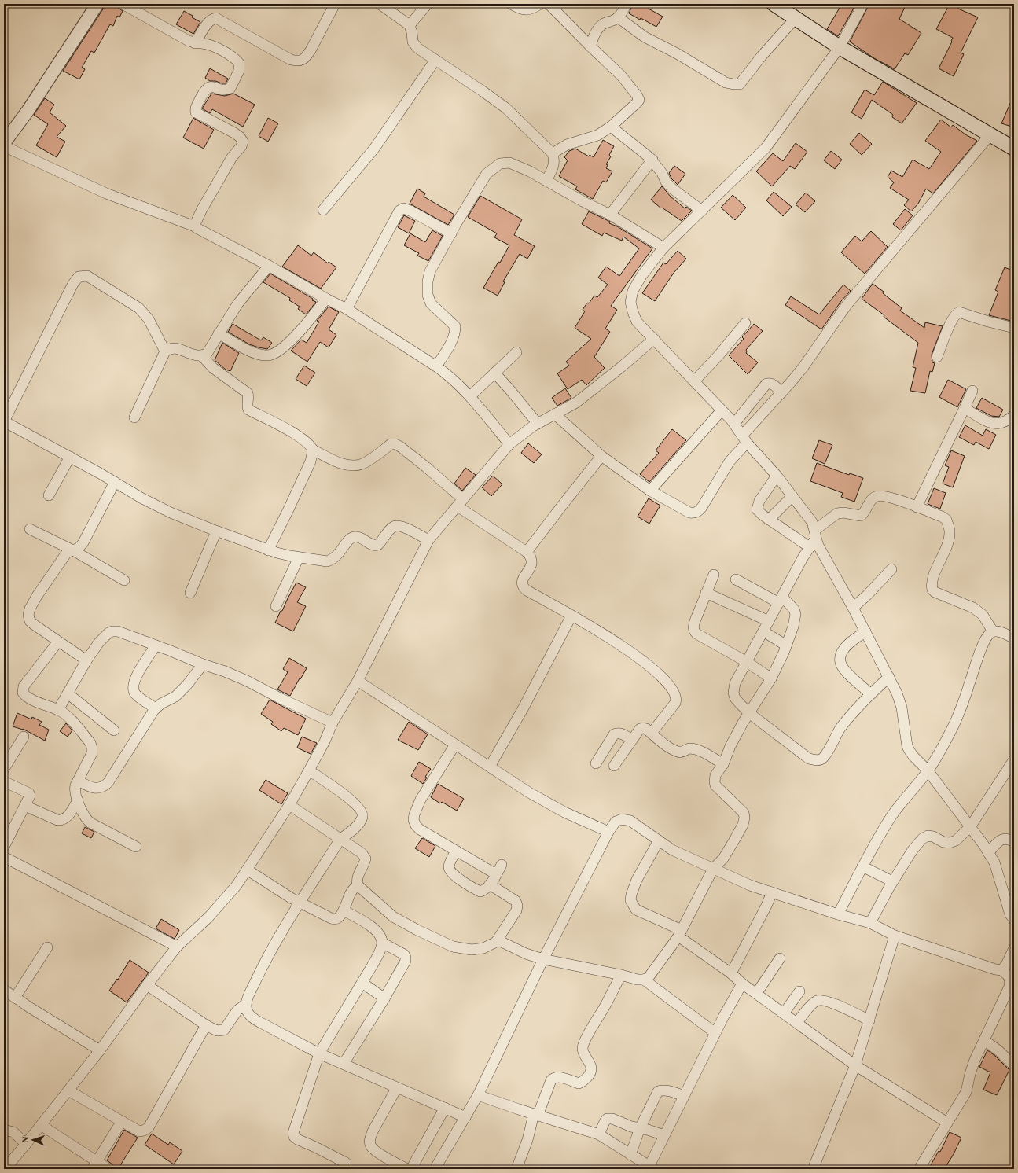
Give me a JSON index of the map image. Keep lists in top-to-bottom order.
{
  "north": "left"
}
